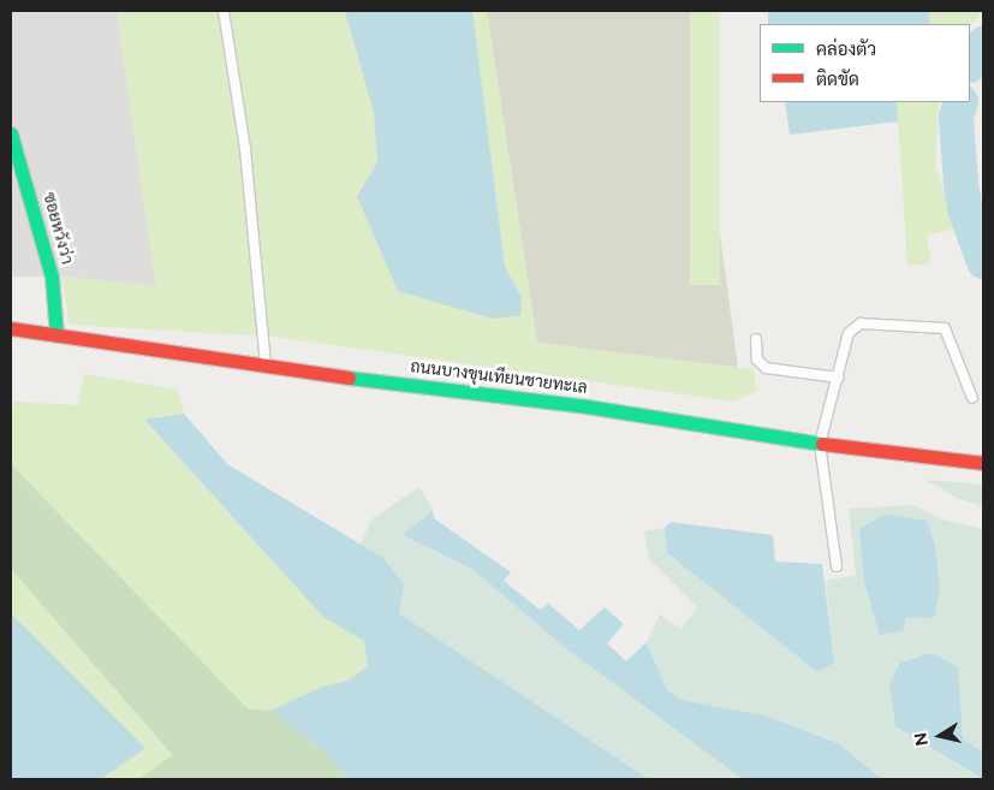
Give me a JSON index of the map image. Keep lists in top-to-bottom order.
{
  "streets": {
    "main road": ["ซอยหวังว่า", "ถนนบางขุนเทียนชายทะเล"]
  },
  "crossings": [
    ["ซอยหวังว่า", "ถนนบางขุนเทียนชายทะเล"]
  ],
  "legend": ["คล่องตัว", "ติดขัด"],
  "north": "left"
}
